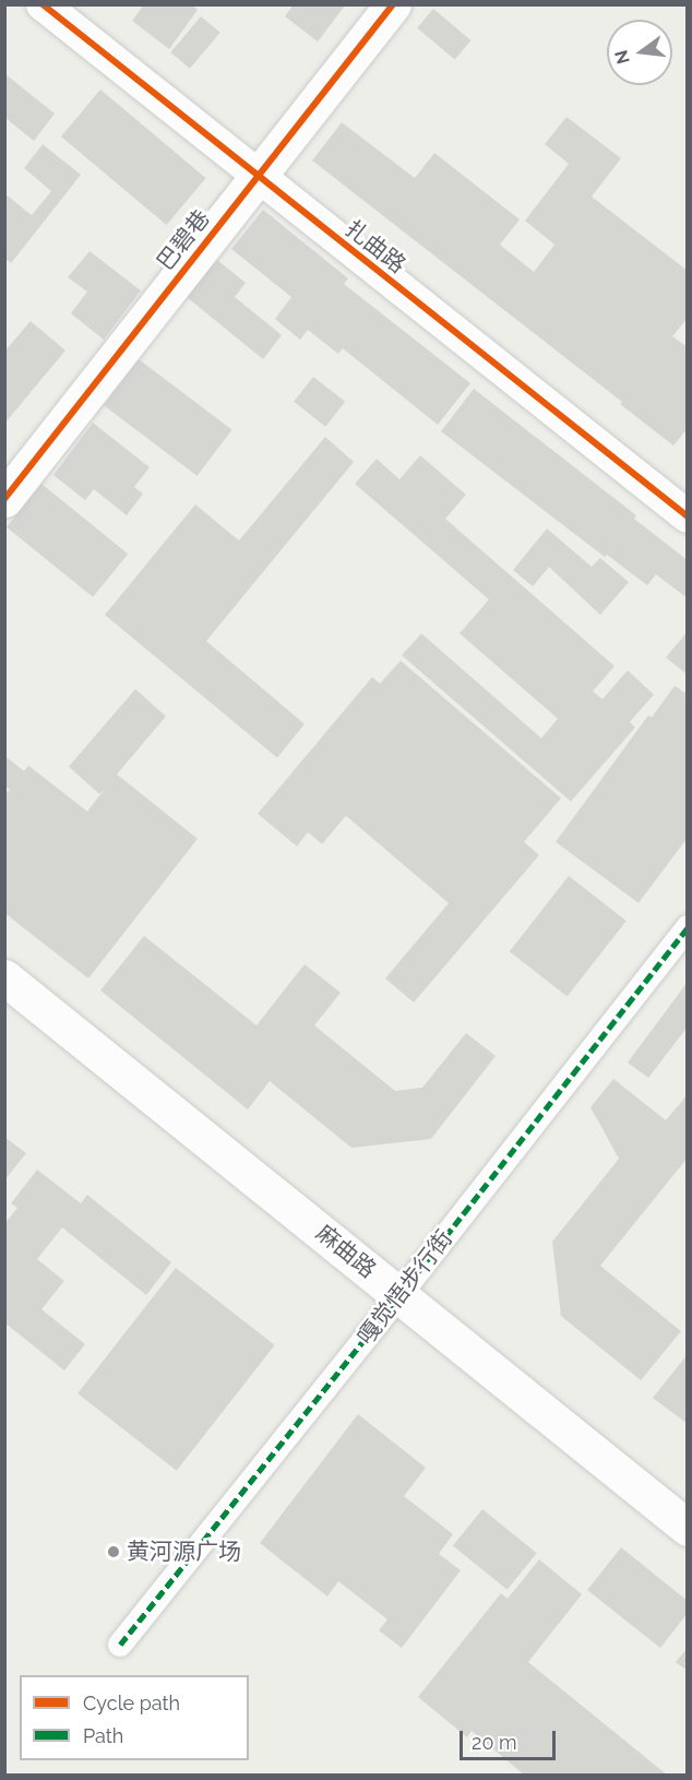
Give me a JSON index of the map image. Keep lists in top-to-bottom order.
{
  "streets": {
    "main road": ["巴碧巷", "麻曲路"],
    "street": ["扎曲路", "嘎觉悟步行街"]
  },
  "crossings": [
    ["巴碧巷", "扎曲路"],
    ["麻曲路", "嘎觉悟步行街"]
  ],
  "places": ["黄河源广场"],
  "legend": ["Cycle path", "Path"],
  "scale_bar": "20 m",
  "north": "left"
}
